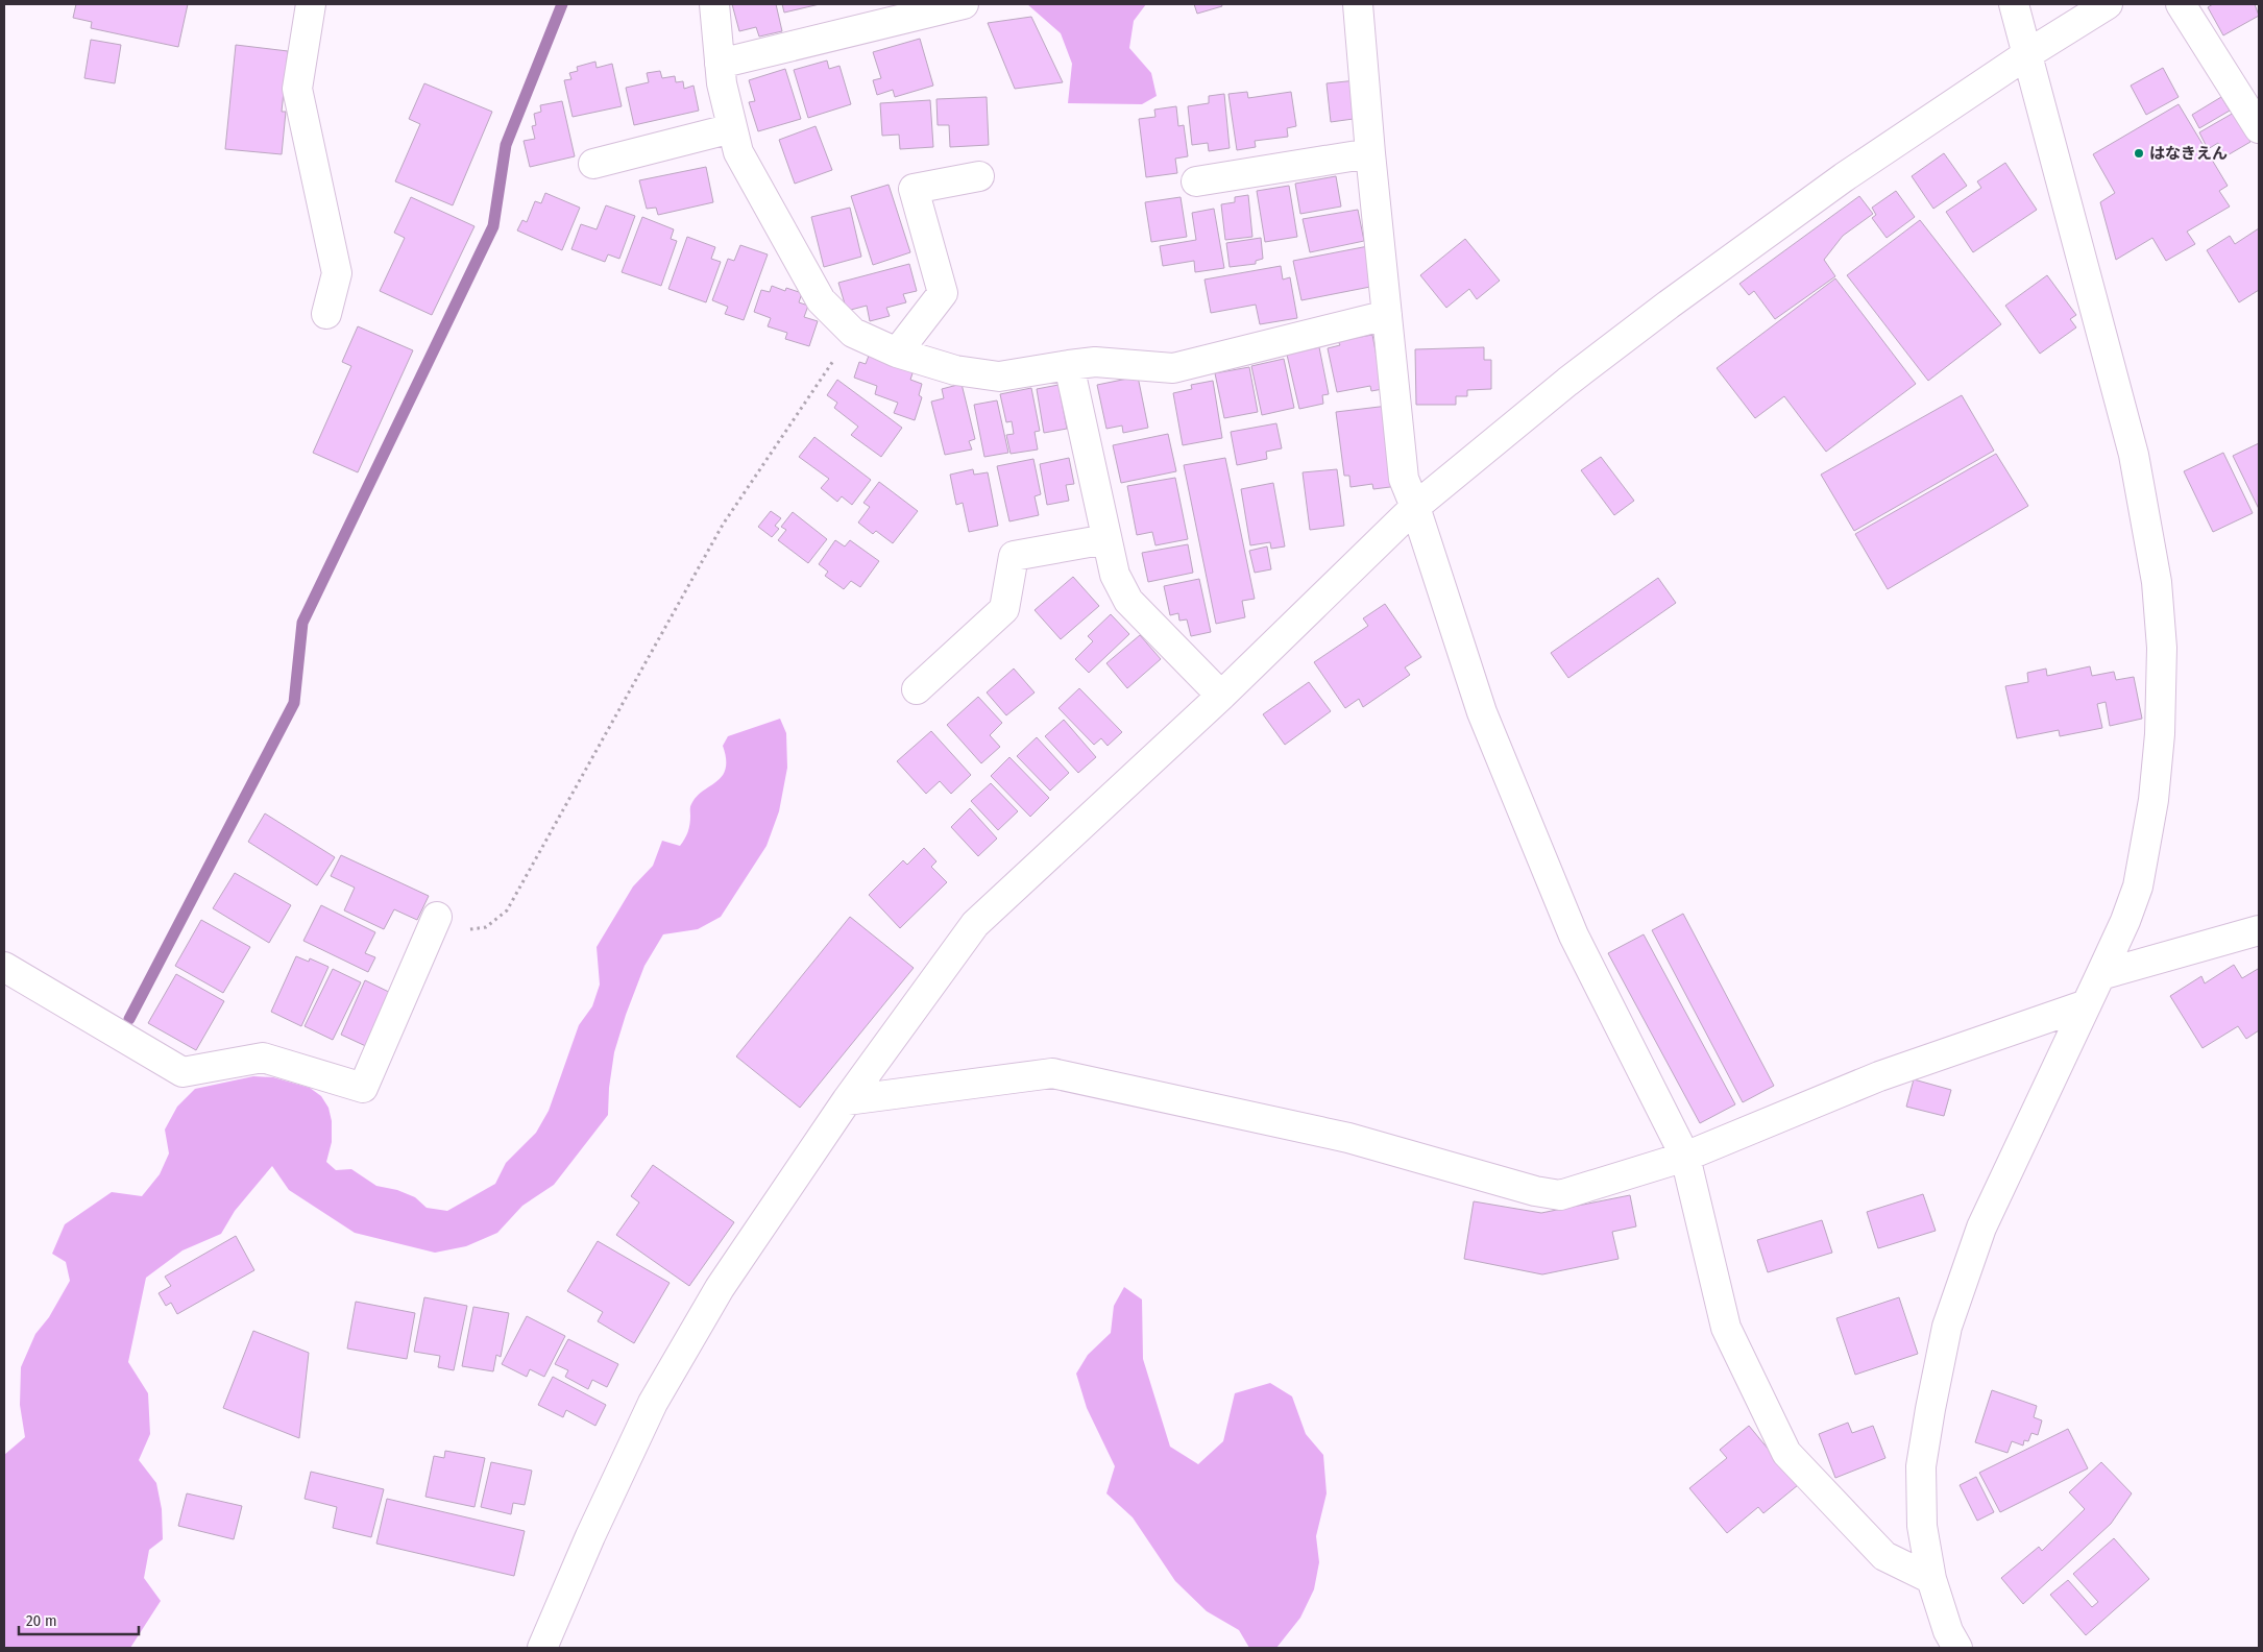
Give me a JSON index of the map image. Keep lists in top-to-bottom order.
{
  "places": ["はなきえん"],
  "scale_bar": "20 m"
}
